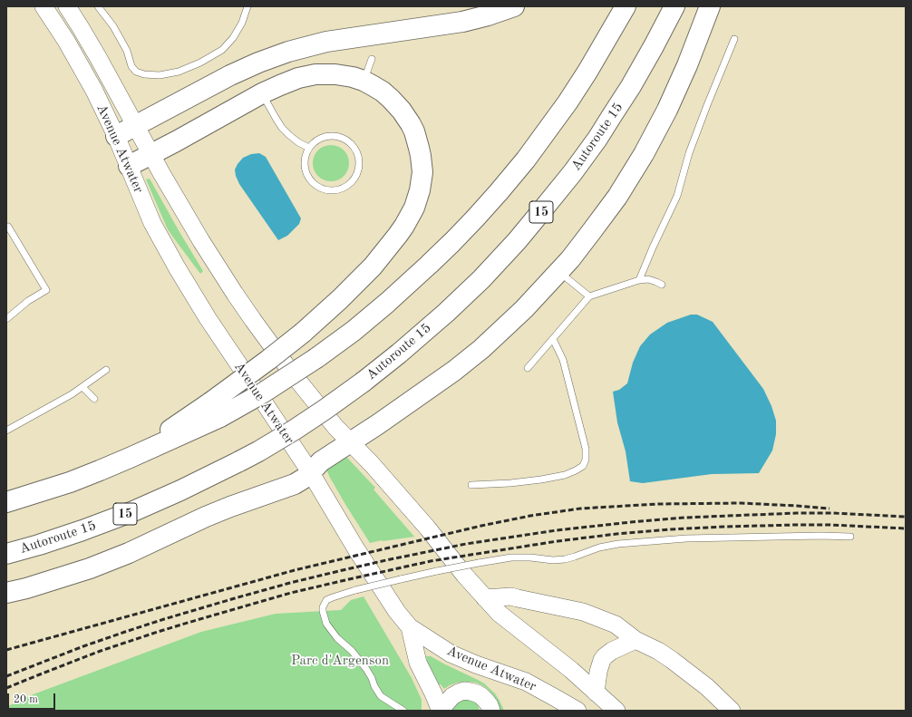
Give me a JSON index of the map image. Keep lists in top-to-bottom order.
{
  "streets": {
    "highway": ["Autoroute 15", "15"],
    "main road": ["Avenue Atwater"]
  },
  "parks": ["Parc d'Argenson"],
  "scale_bar": "20 m"
}
